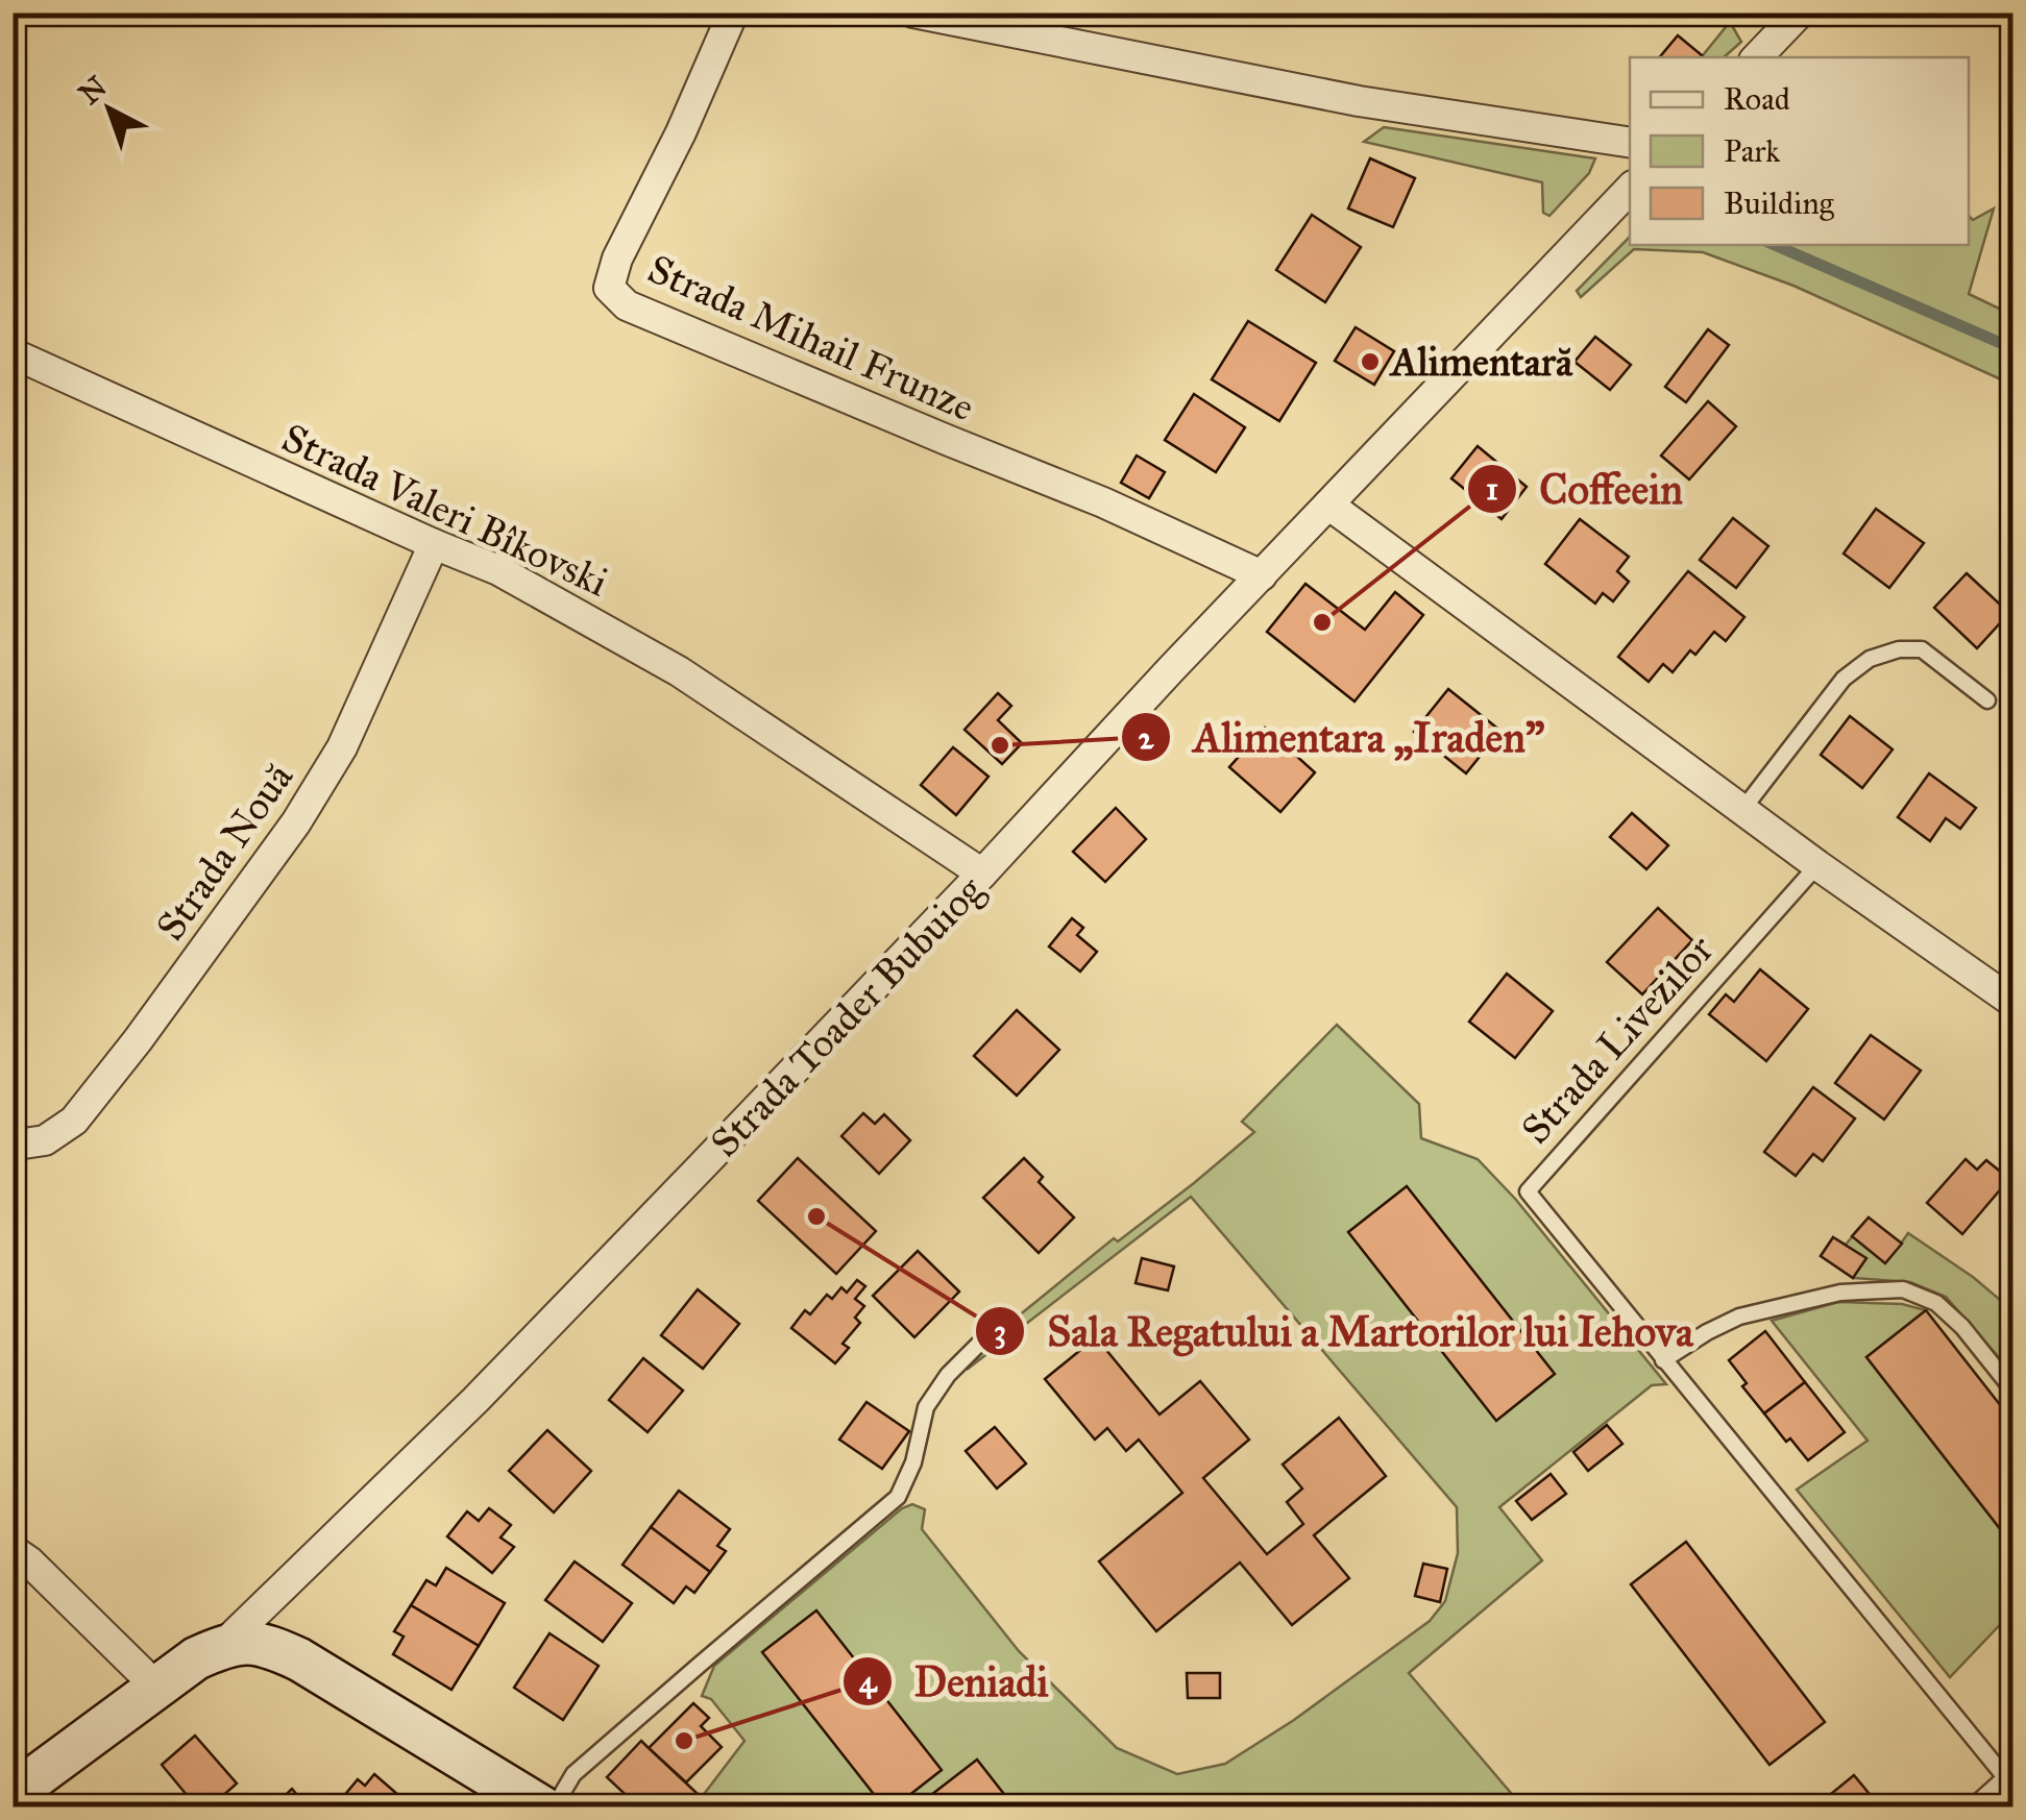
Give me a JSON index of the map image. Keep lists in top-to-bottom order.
{
  "streets": {
    "street": [
      "Strada Mihail Frunze",
      "Strada Valeri Bîkovski",
      "Strada Nouă",
      "Strada Toader Bubuiog"
    ],
    "lane": ["Strada Livezilor"]
  },
  "crossings": [
    ["Strada Mihail Frunze", "Strada Toader Bubuiog"],
    ["Strada Valeri Bîkovski", "Strada Nouă"],
    ["Strada Valeri Bîkovski", "Strada Toader Bubuiog"]
  ],
  "places": [
    "Alimentară",
    "Coffeein",
    "Alimentara „Iraden”",
    "Sala Regatului a Martorilor lui Iehova",
    "Deniadi"
  ],
  "legend": ["Road", "Park", "Building"],
  "north": "top left"
}
